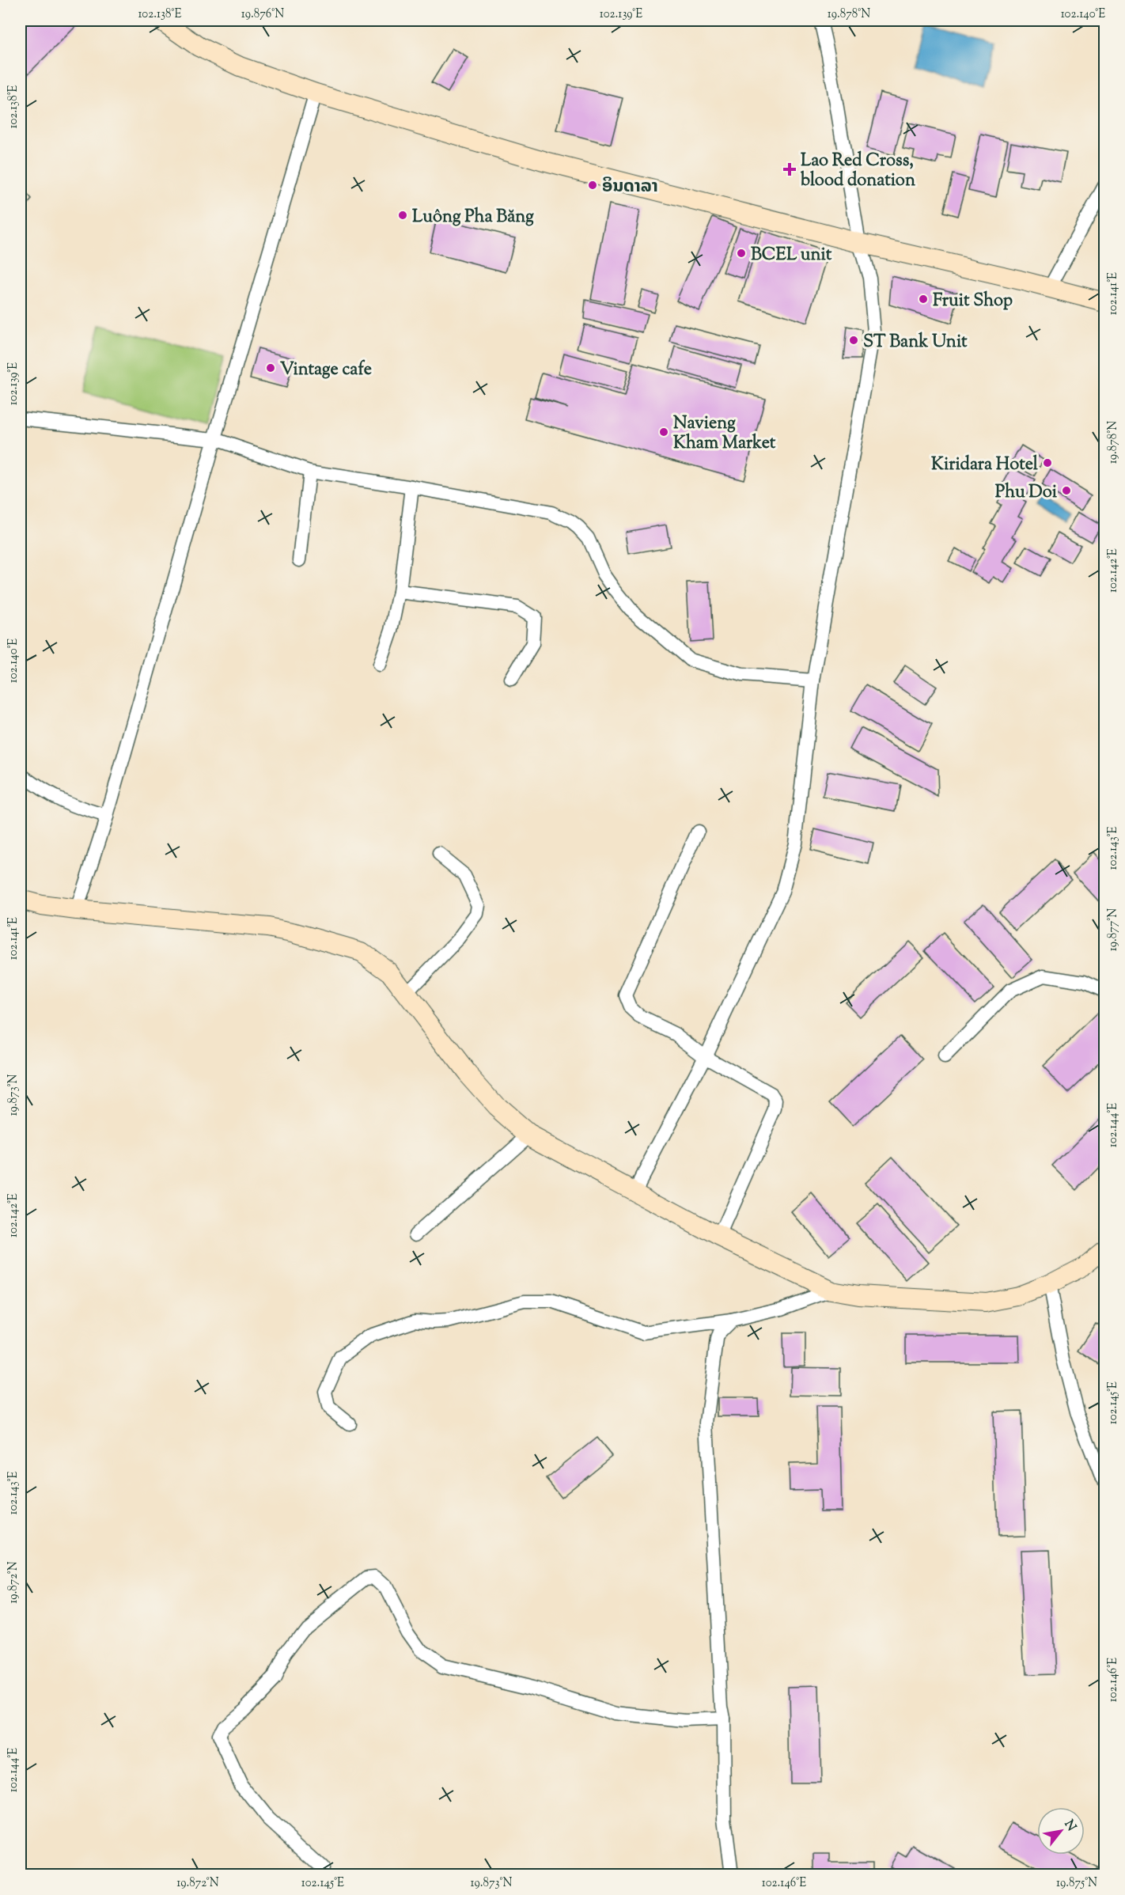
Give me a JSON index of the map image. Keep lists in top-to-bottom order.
{
  "places": {
    "health": ["Lao Red Cross, blood donation"],
    "other": [
      "ອິນດາລາ",
      "Luông Pha Băng",
      "BCEL unit",
      "Fruit Shop",
      "ST Bank Unit",
      "Vintage cafe",
      "Navieng Kham Market",
      "Kiridara Hotel",
      "Phu Doi"
    ]
  },
  "north": "top right",
  "coordinates": [
    "102.138°E",
    "19.876°N",
    "102.139°E",
    "19.878°N",
    "102.140°E",
    "102.141°E",
    "102.142°E",
    "102.143°E",
    "19.877°N",
    "19.873°N",
    "102.144°E",
    "102.145°E",
    "19.872°N",
    "102.146°E",
    "19.875°N"
  ]
}
